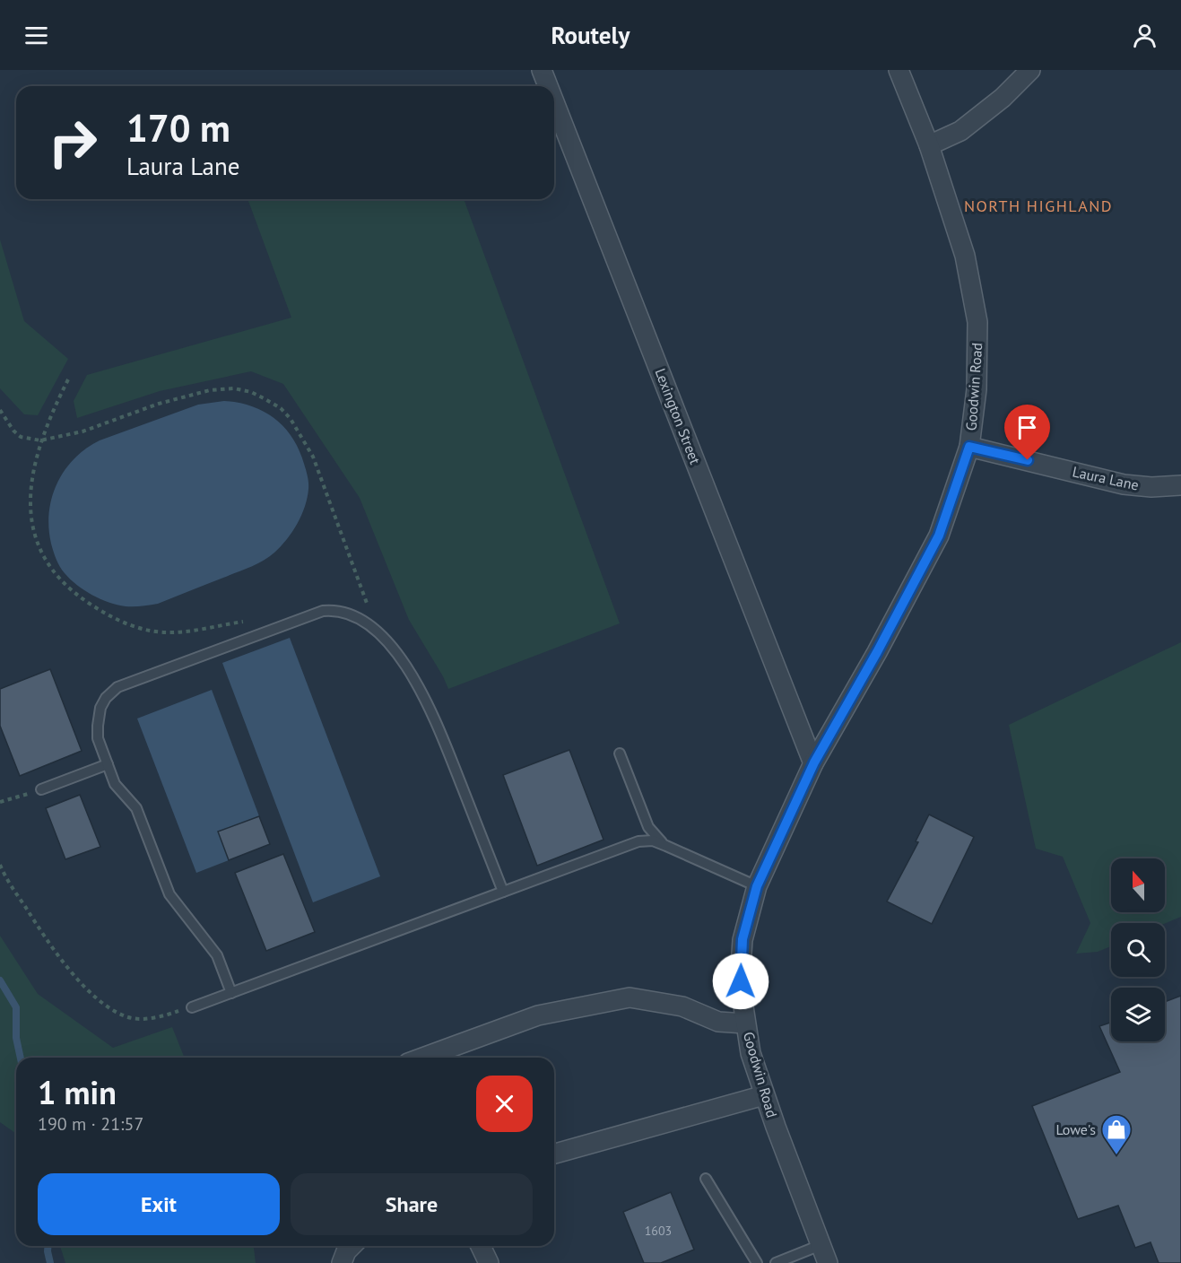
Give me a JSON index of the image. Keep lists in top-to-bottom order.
{
  "streets": {
    "street": ["Goodwin Road", "Lexington Street", "Laura Lane"]
  },
  "crossings": [
    ["Goodwin Road", "Lexington Street"],
    ["Goodwin Road", "Laura Lane"]
  ],
  "districts": ["NORTH HIGHLAND"],
  "places": {
    "shop": ["Lowe's"]
  },
  "house_numbers": ["1603"],
  "north": "top",
  "page": {
    "header": "Routely",
    "turn": ["170 m", "Laura Lane"],
    "heading": ["1 min", "190 m · 21:57"],
    "buttons": ["Exit", "Share"]
  }
}
